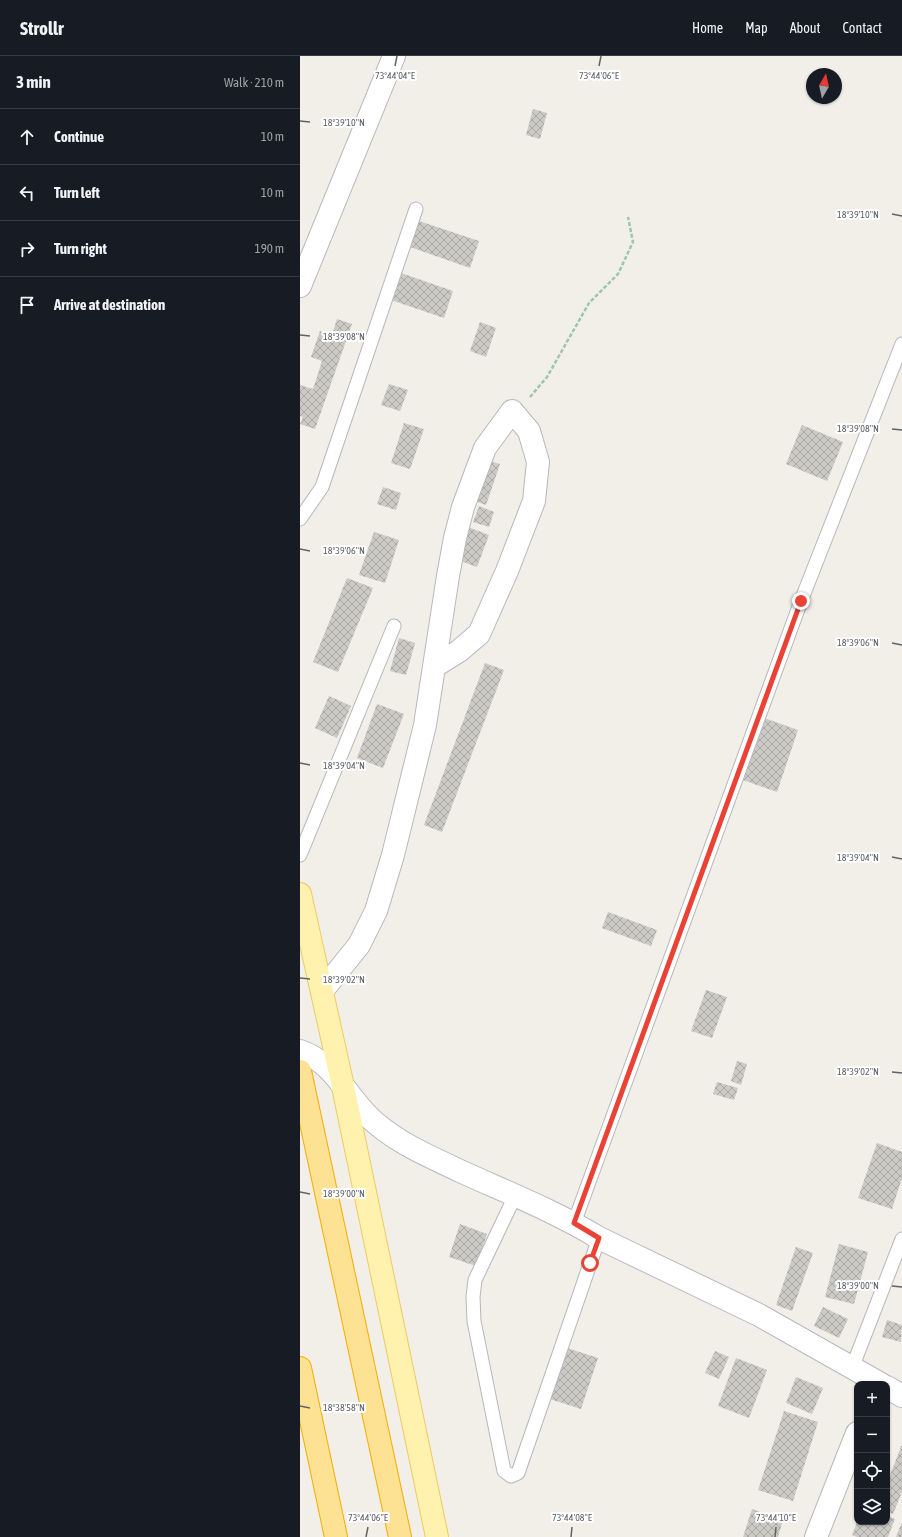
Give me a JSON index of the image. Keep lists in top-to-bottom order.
{
  "north": "top",
  "page": {
    "header": "Strollr",
    "nav": [
      "Home",
      "Map",
      "About",
      "Contact"
    ],
    "heading": ["3 min", "Walk · 210 m"],
    "list": [
      ["Continue", "10 m"],
      ["Turn left", "10 m"],
      ["Turn right", "190 m"],
      "Arrive at destination"
    ],
    "map_buttons": ["+", "−"]
  },
  "coordinates": [
    "73°44'04\"E",
    "73°44'06\"E",
    "18°39'10\"N",
    "18°39'08\"N",
    "18°39'06\"N",
    "18°39'04\"N",
    "18°39'02\"N",
    "18°39'00\"N",
    "18°38'58\"N",
    "73°44'08\"E",
    "73°44'10\"E"
  ]
}
